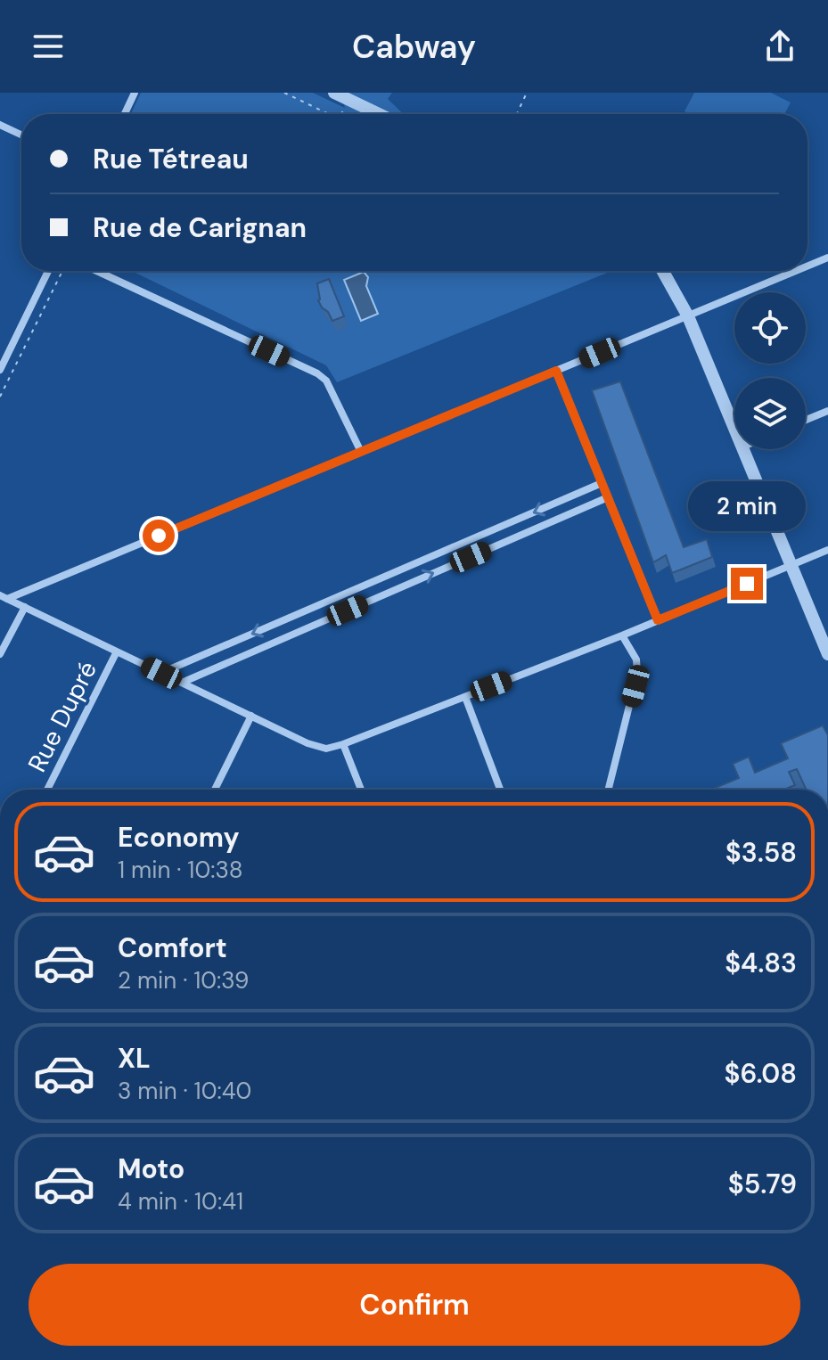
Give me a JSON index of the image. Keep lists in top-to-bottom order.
{
  "streets": {
    "street": ["Rue Dupré"]
  },
  "page": {
    "header": "Cabway",
    "banner": ["Rue Tétreau", "Rue de Carignan"],
    "bubble": "2 min",
    "list": [
      {
        "name": "Economy",
        "note": "1 min · 10:38",
        "value": "$3.58"
      },
      {
        "name": "Comfort",
        "note": "2 min · 10:39",
        "value": "$4.83"
      },
      {
        "name": "XL",
        "note": "3 min · 10:40",
        "value": "$6.08"
      },
      {
        "name": "Moto",
        "note": "4 min · 10:41",
        "value": "$5.79"
      }
    ],
    "buttons": "Confirm"
  }
}
